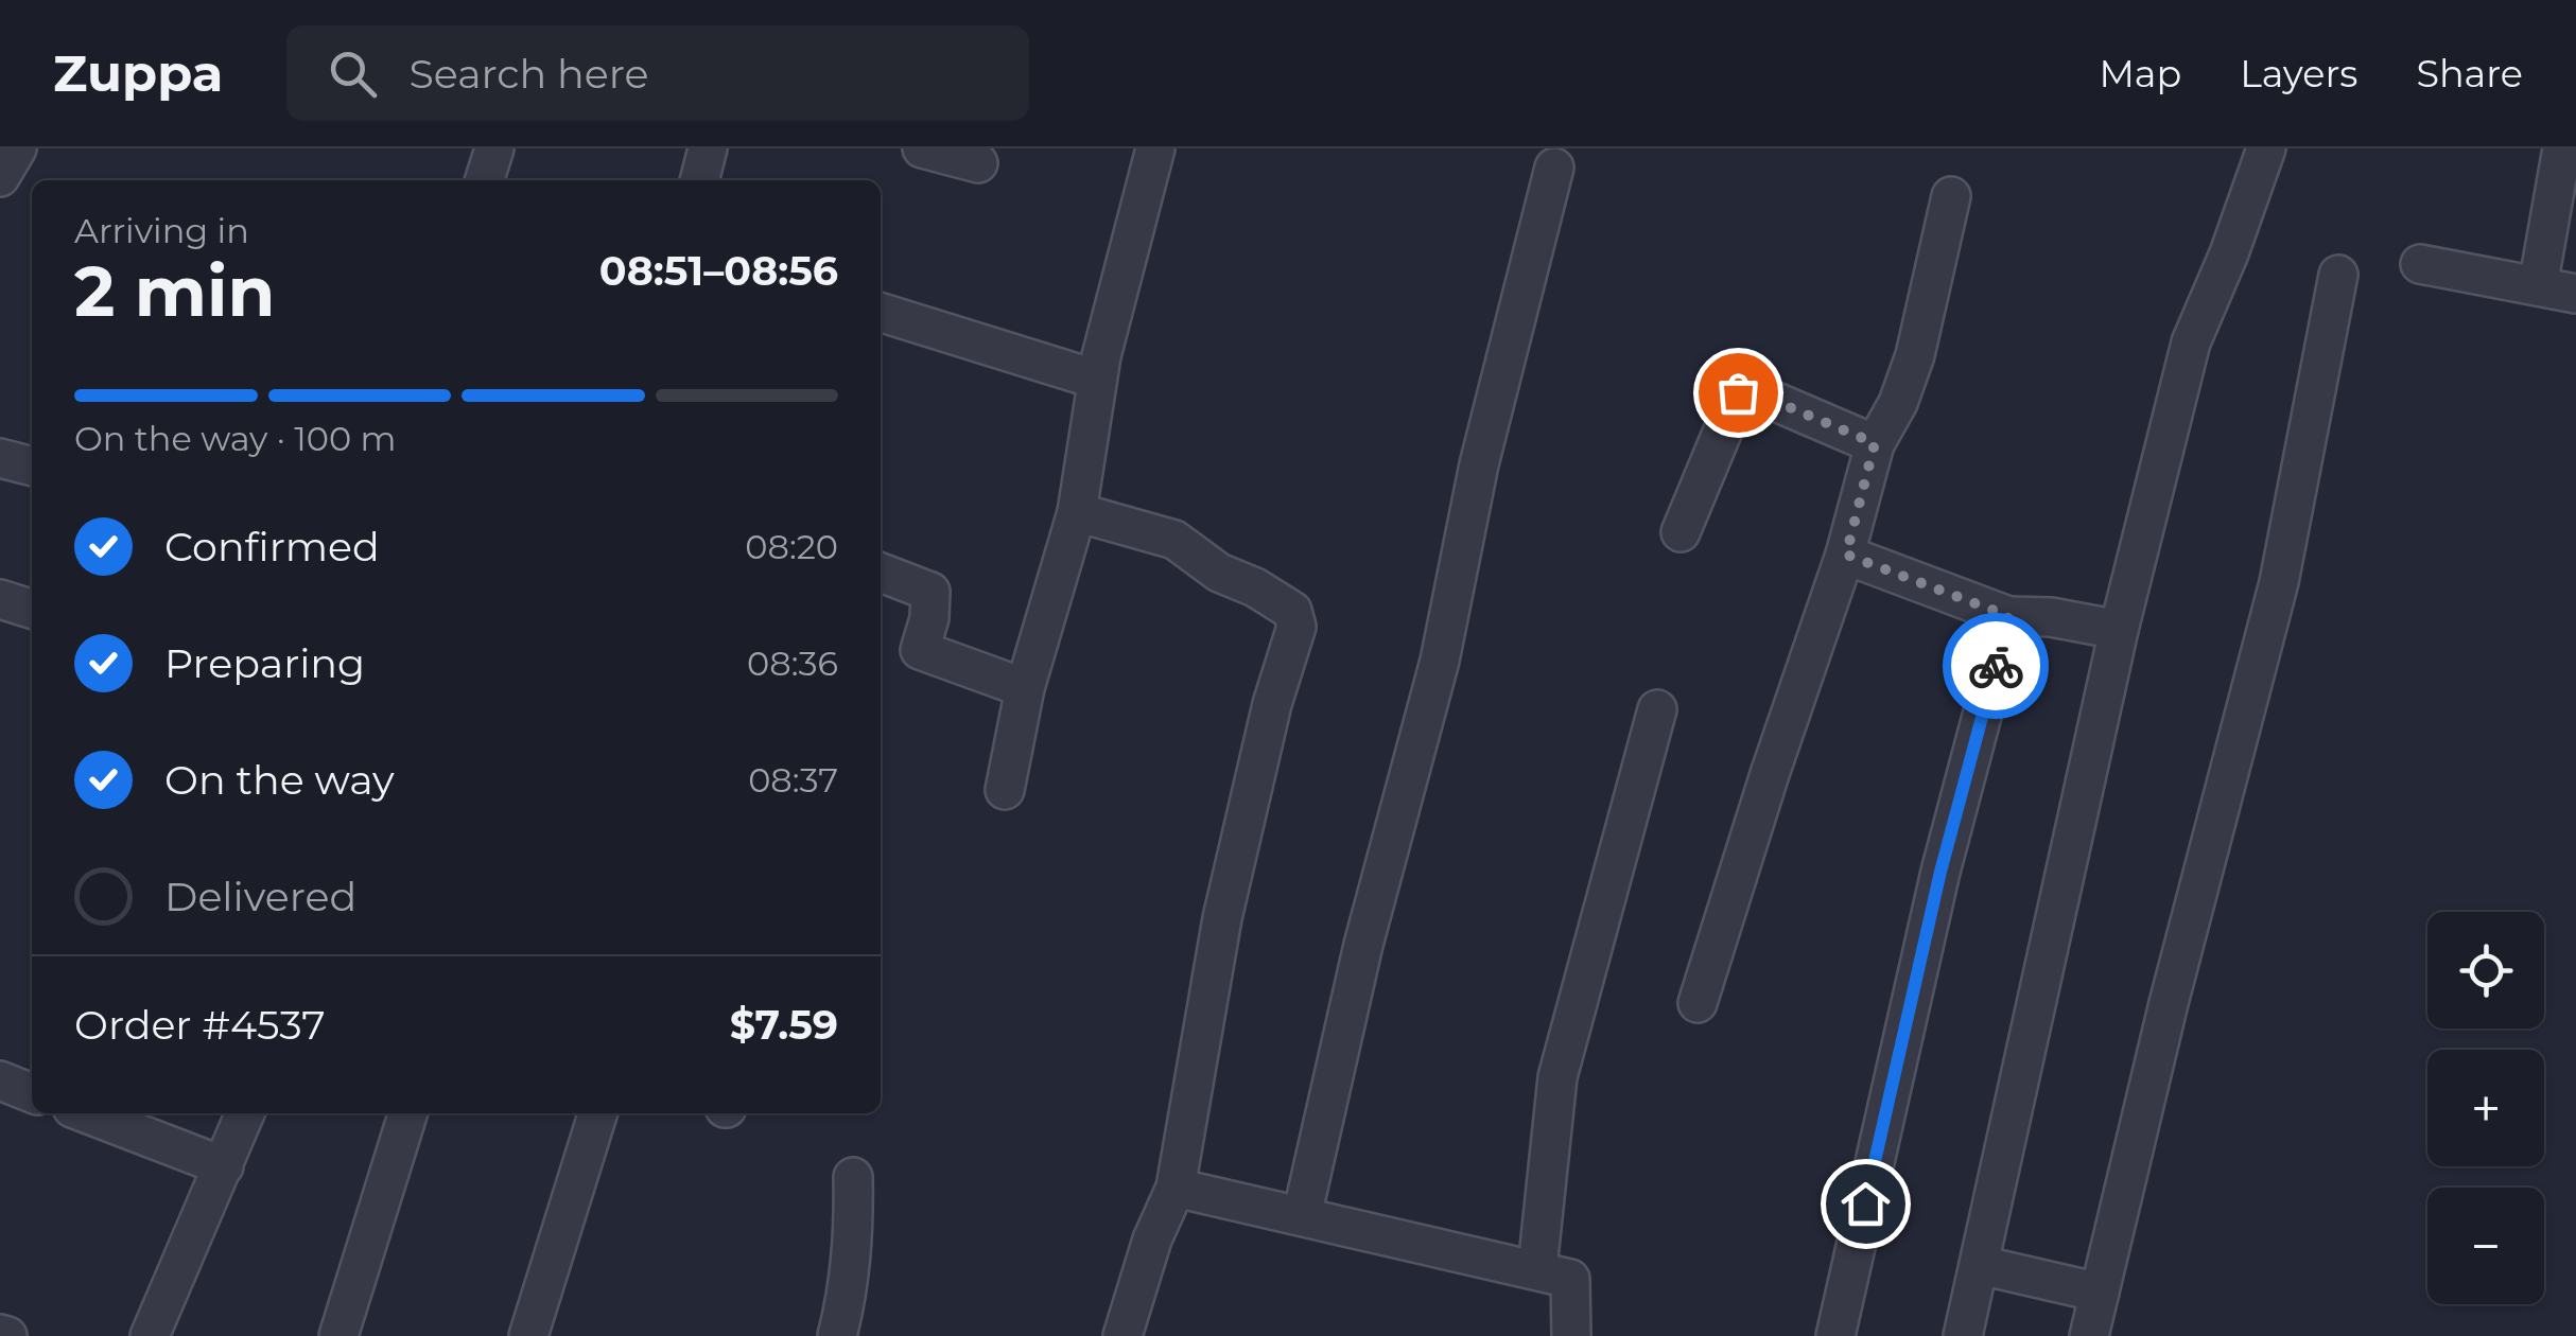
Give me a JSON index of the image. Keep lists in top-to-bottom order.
{
  "page": {
    "header": "Zuppa",
    "search": "Search here",
    "nav": ["Map", "Layers", "Share"],
    "heading": ["2 min", "Arriving in", "08:51–08:56"],
    "panel": ["Order #4537", "$7.59"],
    "bar": "On the way · 100 m",
    "list": [
      ["Confirmed", "08:20"],
      ["Preparing", "08:36"],
      ["On the way", "08:37"],
      "Delivered"
    ],
    "map_buttons": ["+", "−"]
  }
}
